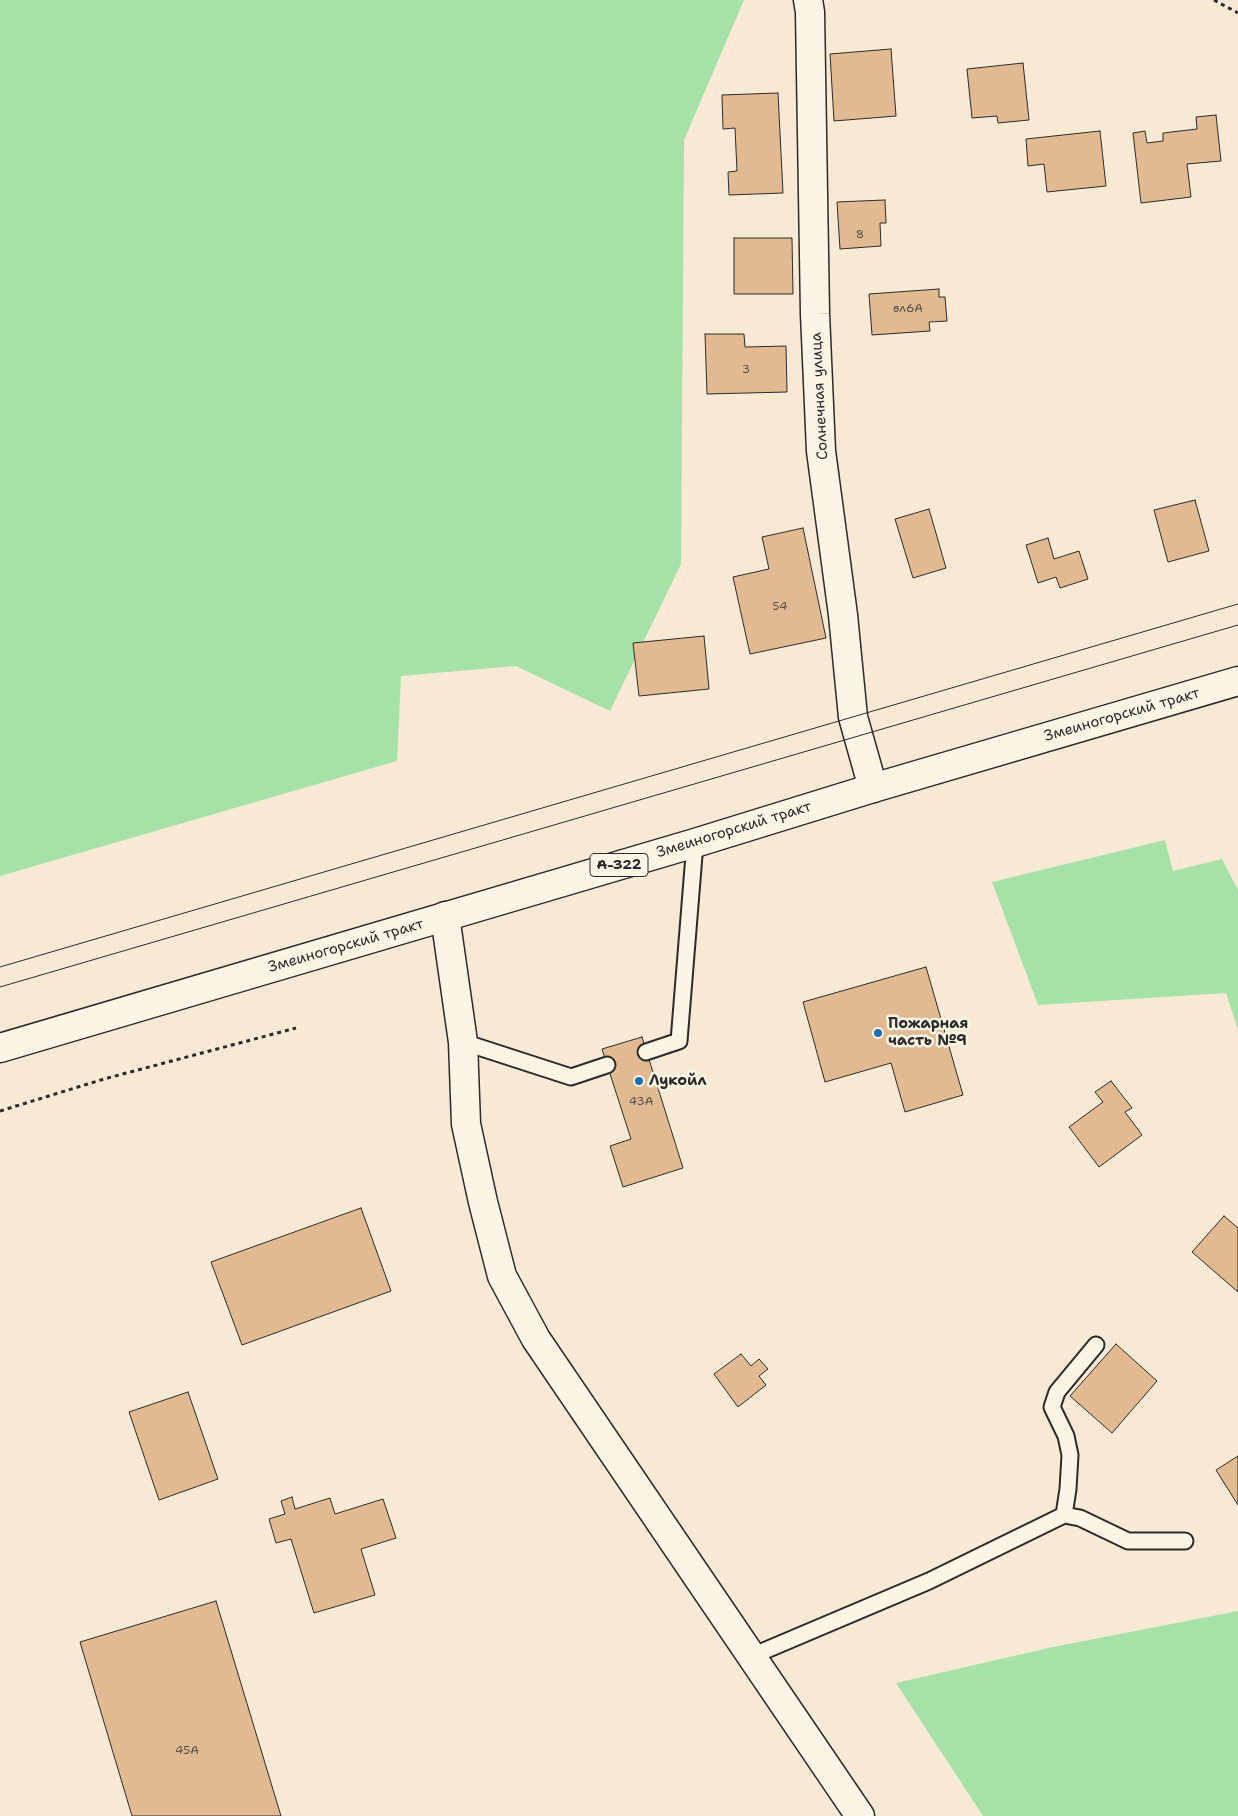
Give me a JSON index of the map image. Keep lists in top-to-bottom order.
{
  "streets": {
    "main road": ["Солнечная улица", "Змеиногорский тракт", "А-322"]
  },
  "crossings": [
    ["Солнечная улица", "Змеиногорский тракт"]
  ],
  "places": ["Пожарная часть №9", "Лукойл"],
  "house_numbers": [
    "8",
    "вл6А",
    "3",
    "54",
    "43А",
    "45А"
  ]
}
